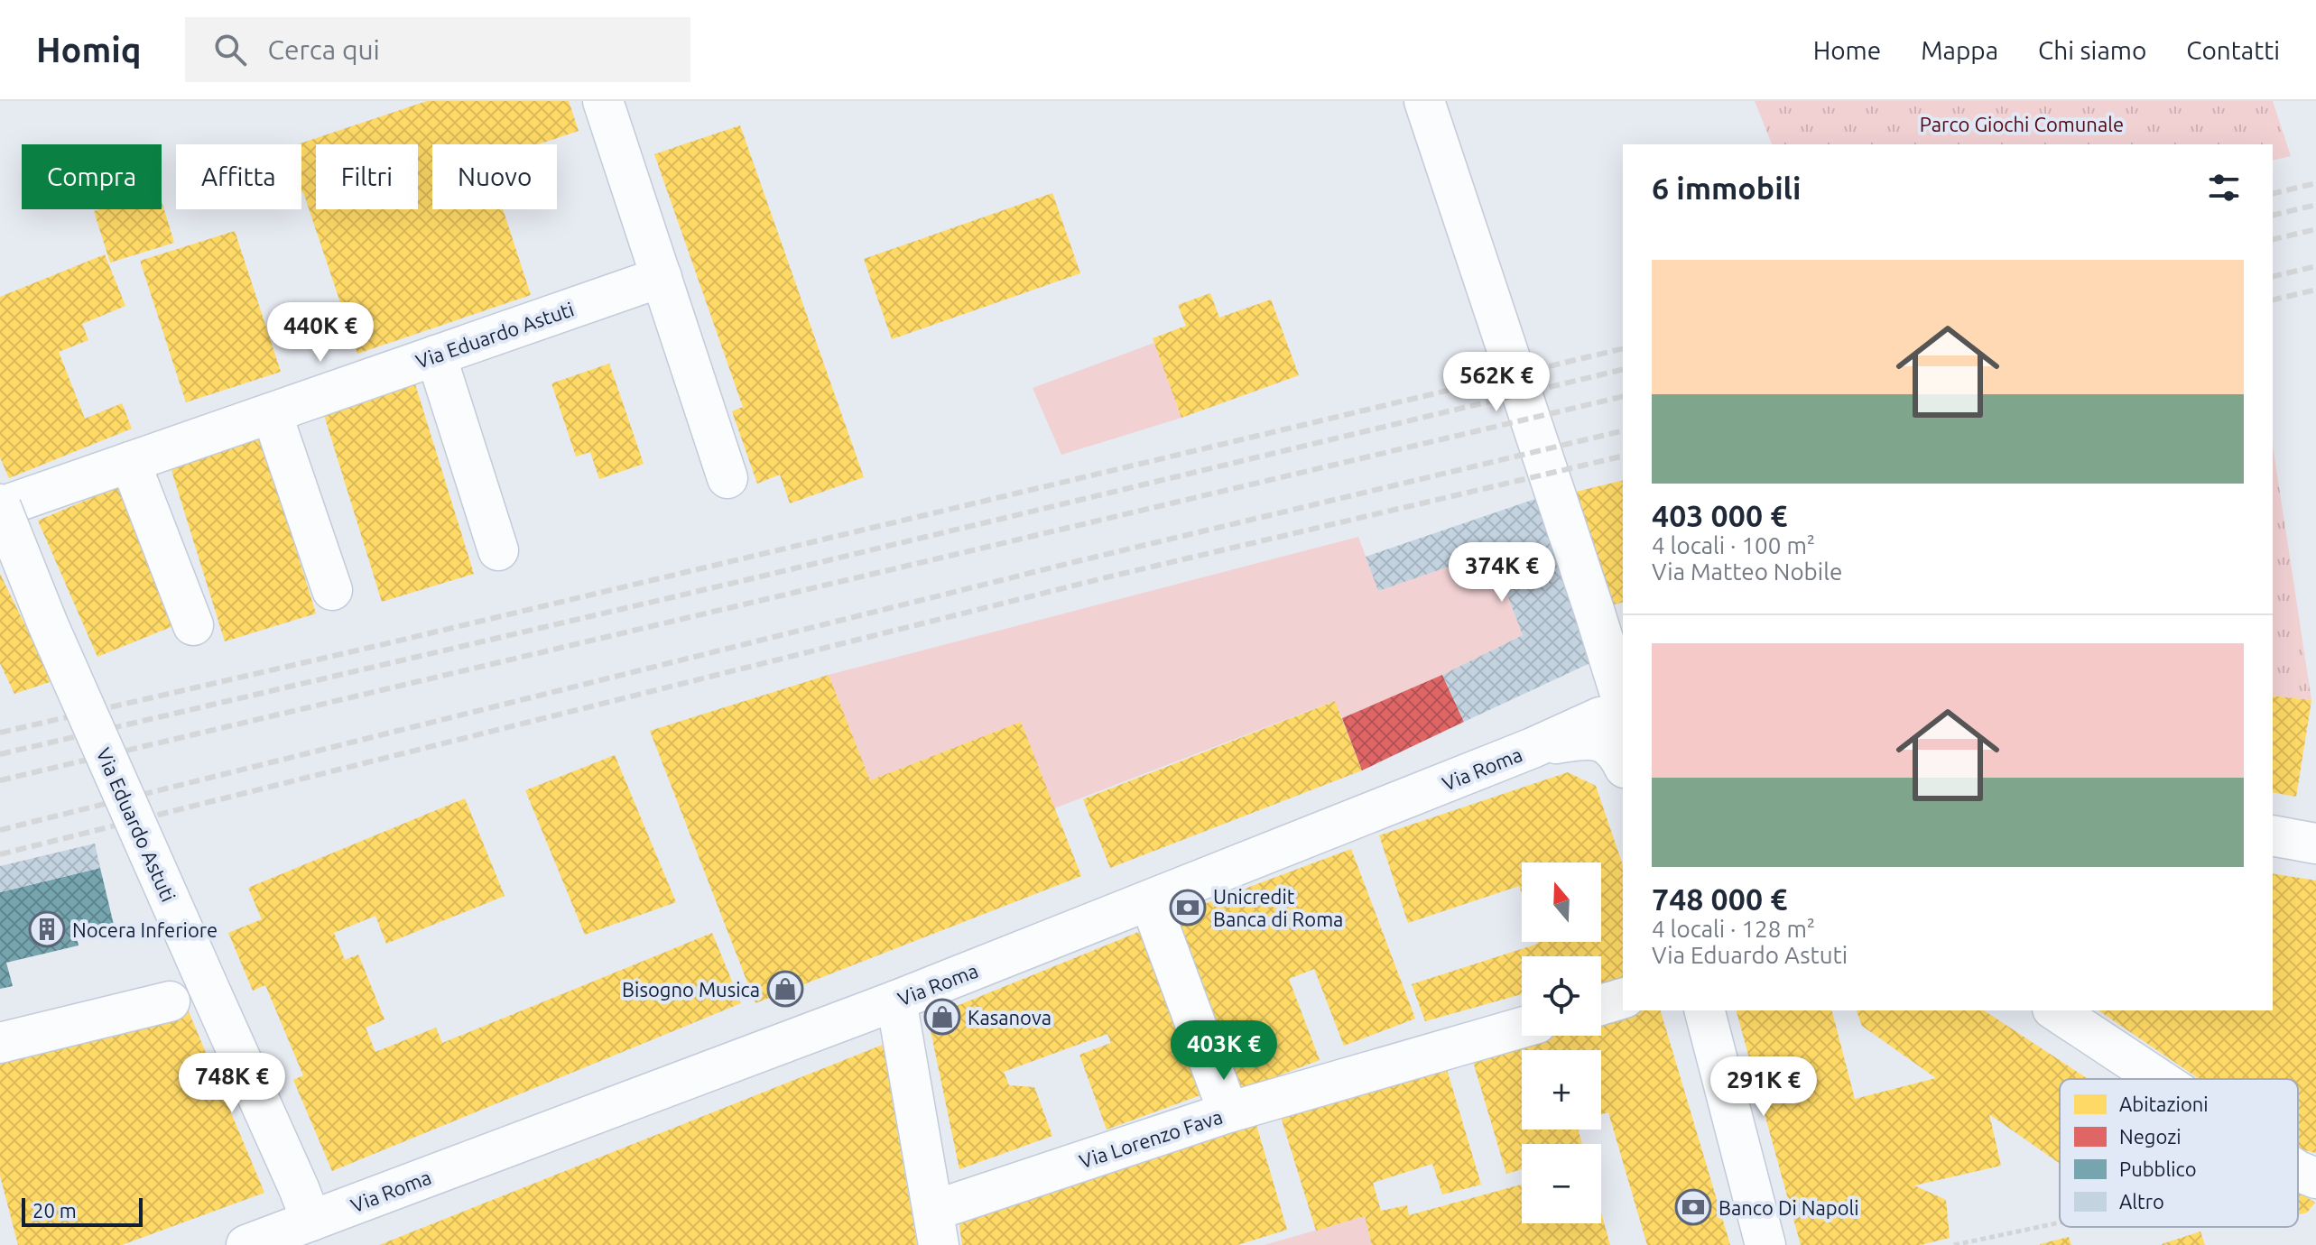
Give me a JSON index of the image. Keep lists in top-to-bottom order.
{
  "streets": {
    "street": ["Via Eduardo Astuti", "Via Roma", "Via Lorenzo Fava"]
  },
  "crossings": [
    ["Via Eduardo Astuti", "Via Roma"]
  ],
  "parks": ["Parco Giochi Comunale"],
  "places": {
    "bank": ["Unicredit Banca di Roma", "Banco Di Napoli"],
    "building": ["Nocera Inferiore"],
    "shop": ["Bisogno Musica", "Kasanova"]
  },
  "legend": [
    "Abitazioni",
    "Negozi",
    "Pubblico",
    "Altro"
  ],
  "scale_bar": "20 m",
  "north": "top",
  "page": {
    "header": "Homiq",
    "search": "Cerca qui",
    "nav": [
      "Home",
      "Mappa",
      "Chi siamo",
      "Contatti"
    ],
    "chip": [
      "Compra",
      "Affitta",
      "Filtri",
      "Nuovo"
    ],
    "heading": "6 immobili",
    "list": [
      {
        "name": "403 000 €",
        "note": "4 locali · 100 m² · Via Matteo Nobile"
      },
      {
        "name": "748 000 €",
        "note": "4 locali · 128 m² · Via Eduardo Astuti"
      }
    ],
    "price": [
      "440K €",
      "562K €",
      "374K €",
      "403K €",
      "748K €",
      "291K €"
    ],
    "map_buttons": ["+", "−"],
    "scale": "20 m"
  }
}
